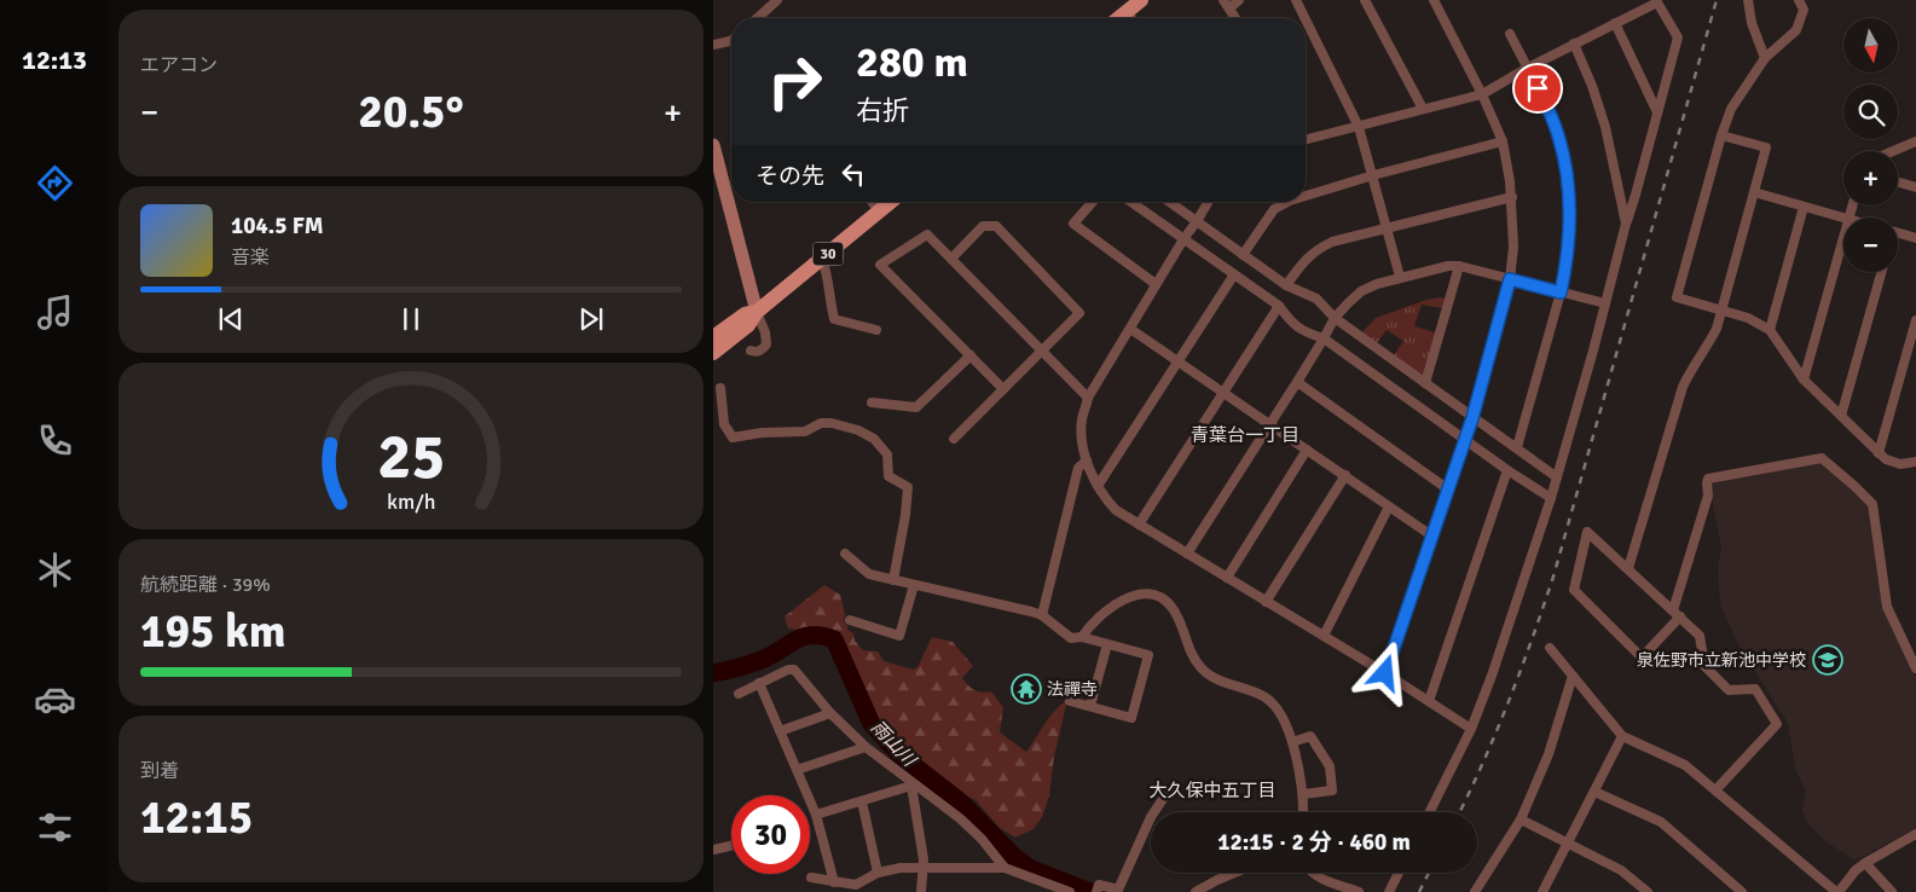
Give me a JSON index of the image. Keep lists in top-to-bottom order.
{
  "streets": {
    "main road": ["30"]
  },
  "districts": ["青葉台一丁目", "大久保中五丁目"],
  "water": ["雨山川"],
  "places": {
    "school or university": ["泉佐野市立新池中学校"],
    "temple": ["法禪寺"]
  },
  "north": "bottom",
  "page": {
    "tabs": "12:13",
    "tile": [
      "エアコン",
      ["航続距離 · 39%", "195 km"],
      ["到着", "12:15"]
    ],
    "map_buttons": ["+", "−"],
    "turn": ["280 m", "右折"],
    "heat": ["−", "20.5°", "+"],
    "then": "その先",
    "song": ["104.5 FM", "音楽"],
    "limit": "30",
    "trip": "12:15 · 2 分 · 460 m",
    "gauge": ["25", "km/h"]
  }
}
